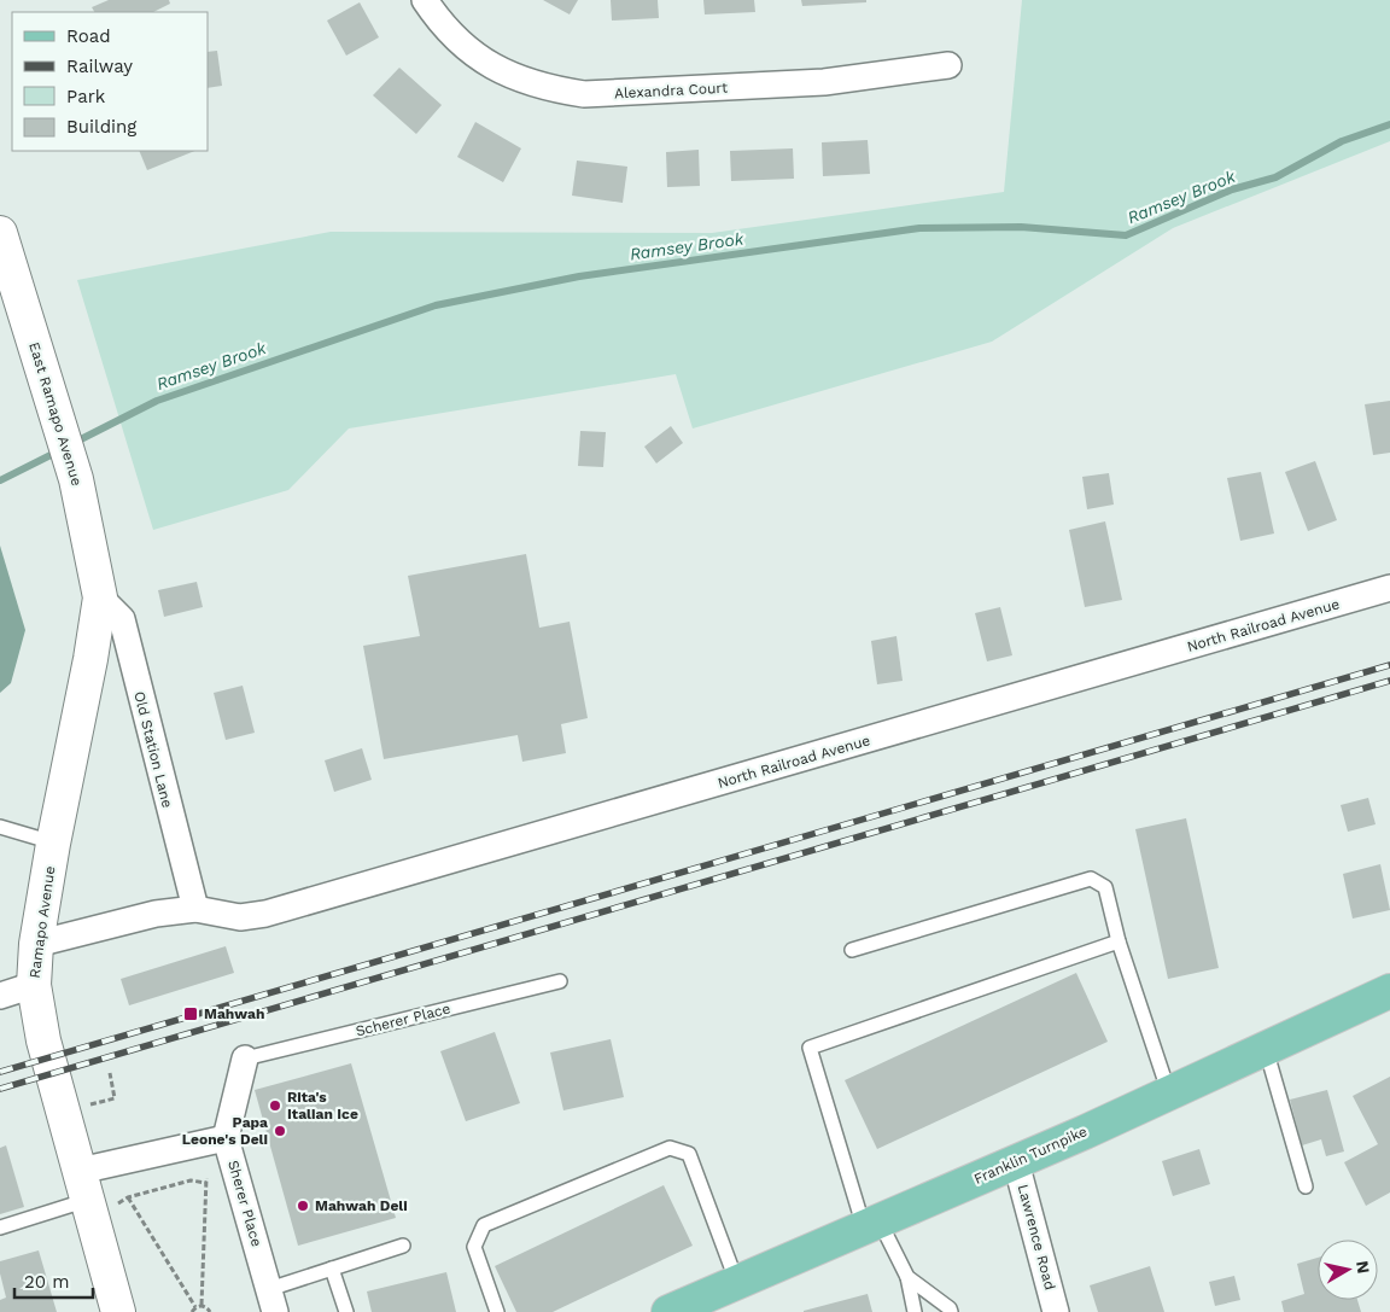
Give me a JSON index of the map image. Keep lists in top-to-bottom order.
{
  "streets": {
    "main road": ["Franklin Turnpike"],
    "street": [
      "Alexandra Court",
      "East Ramapo Avenue",
      "North Railroad Avenue",
      "Old Station Lane",
      "Ramapo Avenue",
      "Sherer Place",
      "Lawrence Road"
    ],
    "lane": ["Scherer Place"]
  },
  "crossings": [
    ["East Ramapo Avenue", "Old Station Lane"],
    ["East Ramapo Avenue", "Ramapo Avenue"],
    ["North Railroad Avenue", "Old Station Lane"],
    ["North Railroad Avenue", "Ramapo Avenue"],
    ["Old Station Lane", "Ramapo Avenue"],
    ["Scherer Place", "Sherer Place"],
    ["Franklin Turnpike", "Lawrence Road"]
  ],
  "water": ["Ramsey Brook"],
  "places": {
    "transit": ["Mahwah"],
    "other": ["Rita's Italian Ice", "Papa Leone's Deli", "Mahwah Deli"]
  },
  "legend": [
    "Road",
    "Railway",
    "Park",
    "Building"
  ],
  "scale_bar": "20 m",
  "north": "right"
}
